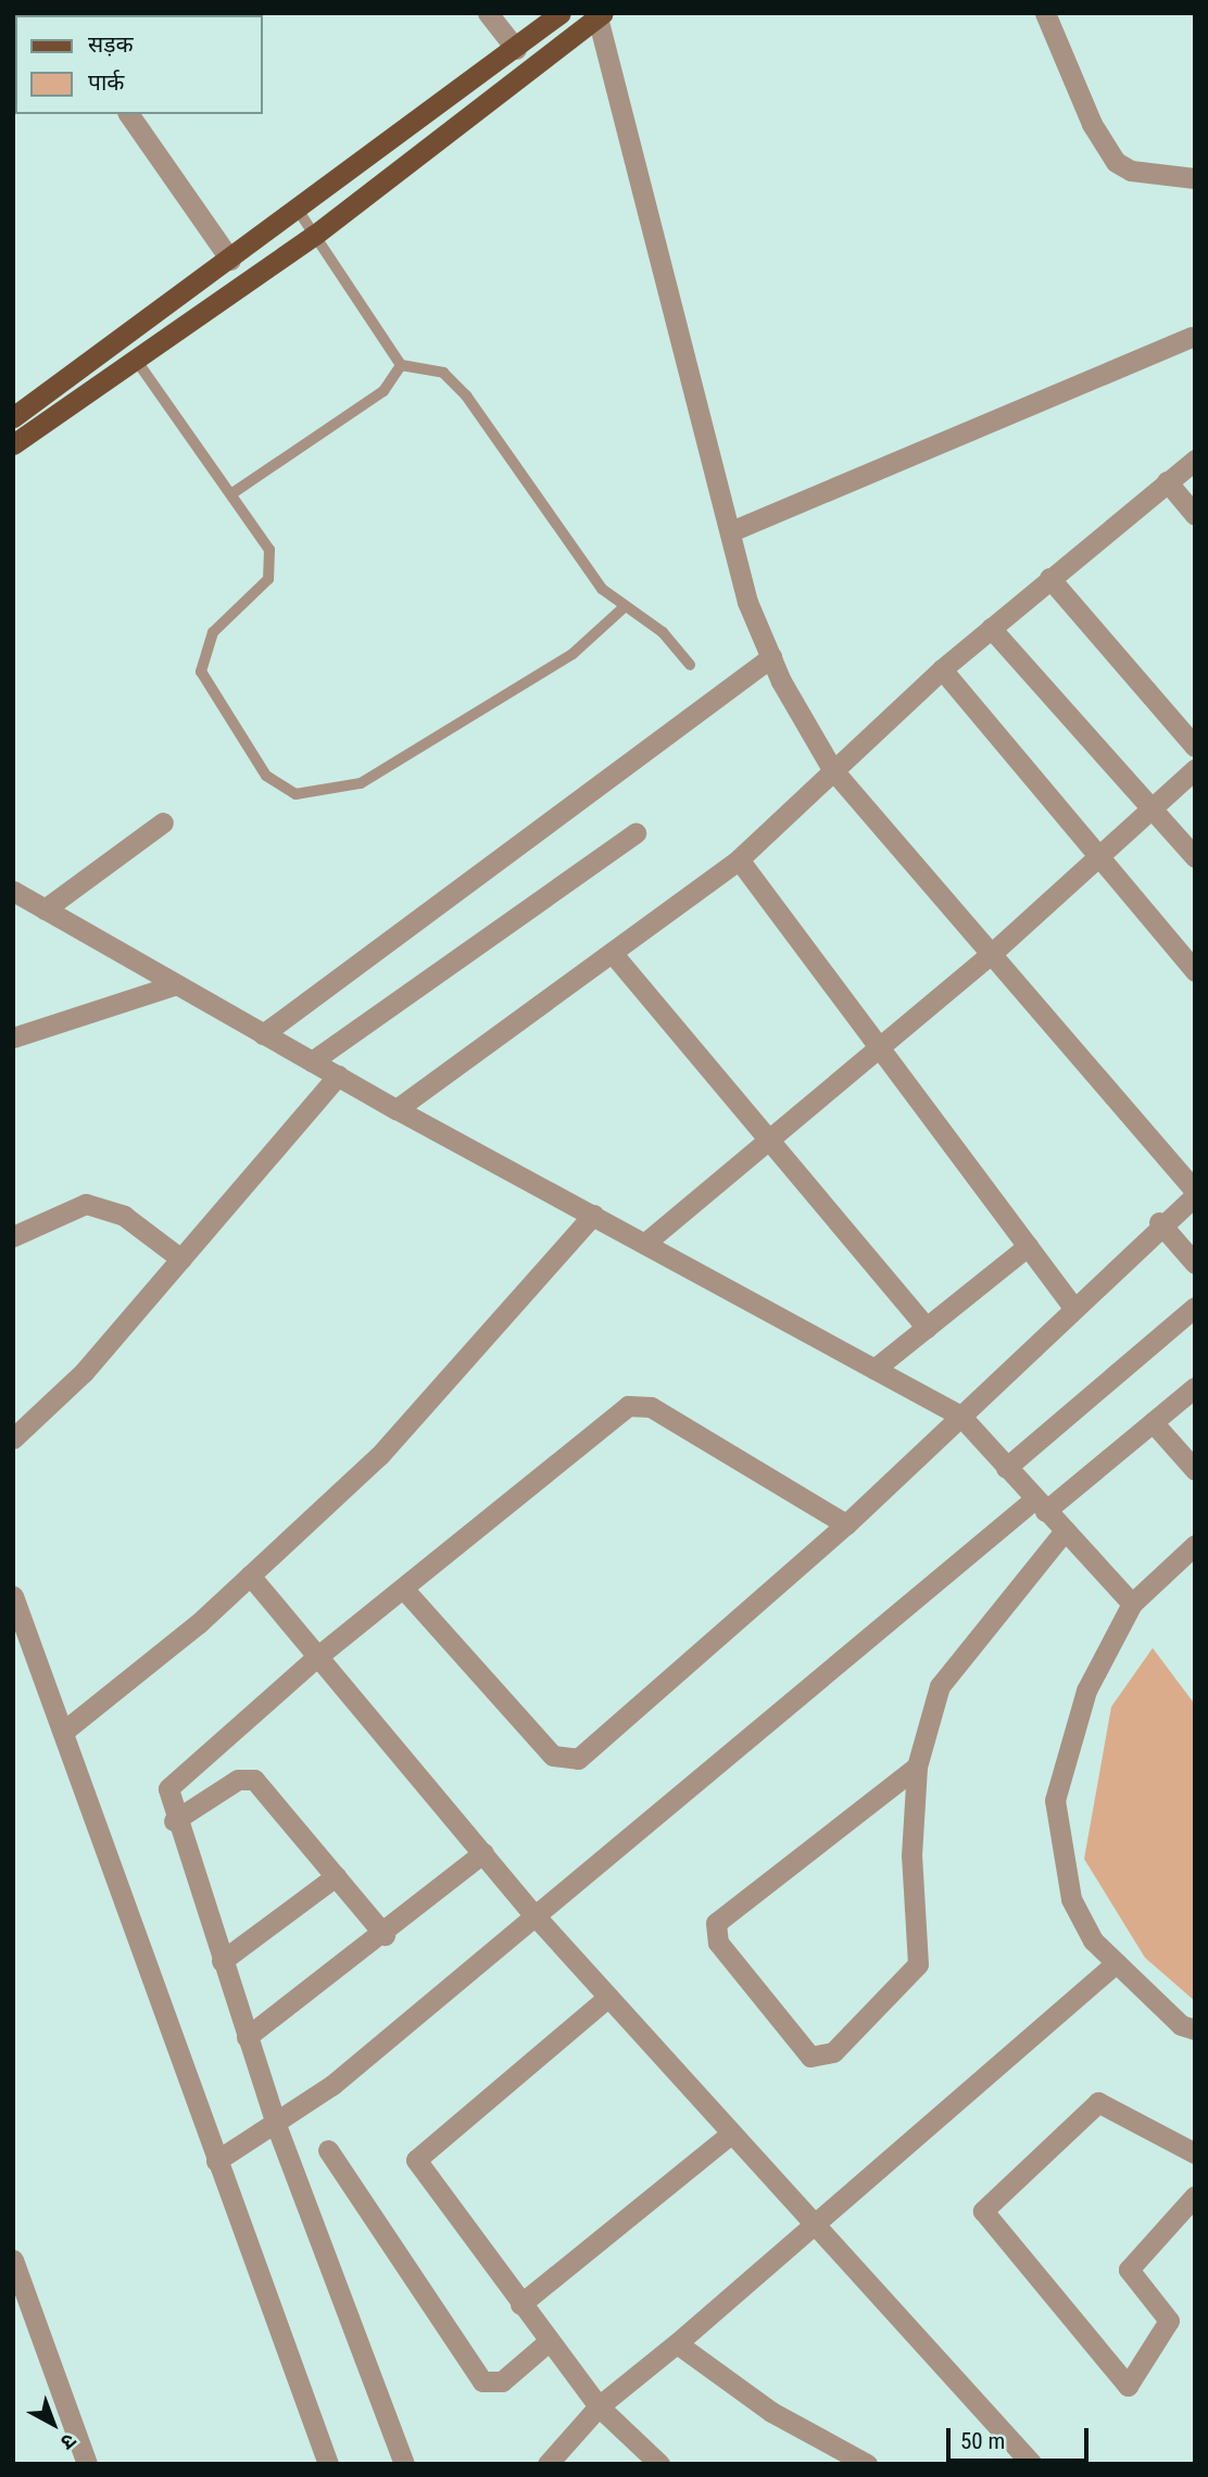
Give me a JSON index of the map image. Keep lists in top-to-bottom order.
{
  "legend": ["सड़क", "पार्क"],
  "scale_bar": "50 m",
  "north": "bottom right"
}
